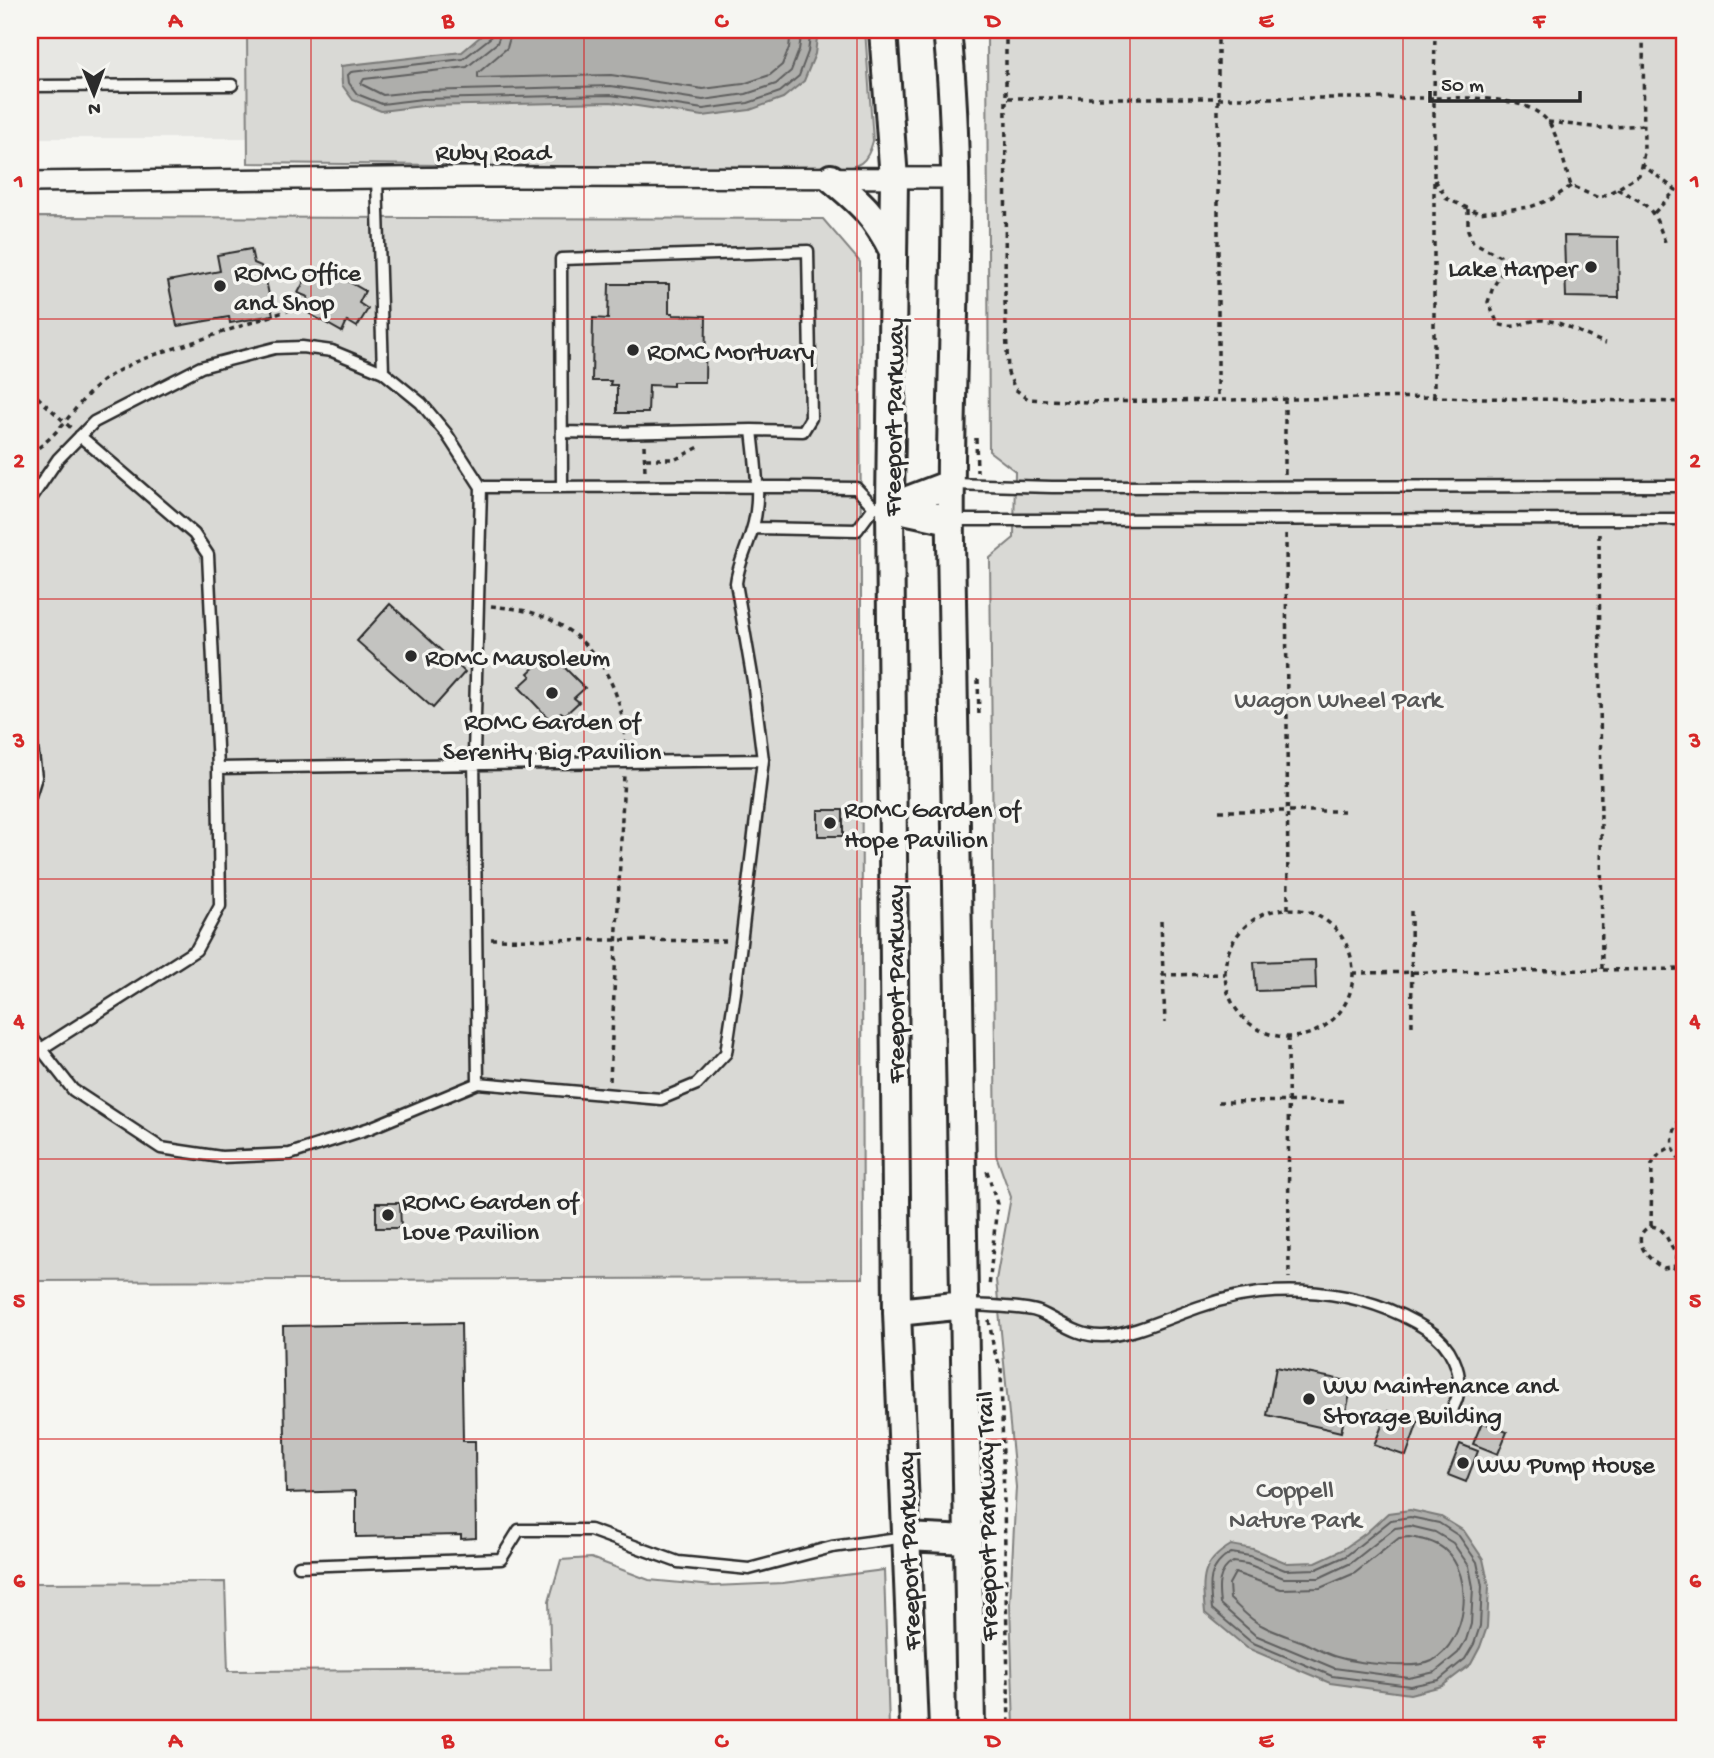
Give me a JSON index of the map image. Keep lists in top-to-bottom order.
{
  "streets": {
    "main road": ["Freeport Parkway"],
    "street": ["Ruby Road"],
    "path": ["Freeport Parkway Trail"]
  },
  "crossings": [
    ["Ruby Road", "Freeport Parkway"]
  ],
  "parks": ["Wagon Wheel Park", "Coppell Nature Park"],
  "places": [
    "Lake Harper",
    "ROMC Office and Shop",
    "ROMC Mortuary",
    "ROMC Mausoleum",
    "ROMC Garden of Serenity Big Pavilion",
    "ROMC Garden of Hope Pavilion",
    "ROMC Garden of Love Pavilion",
    "WW Maintenance and Storage Building",
    "WW Pump House"
  ],
  "scale_bar": "50 m",
  "north": "bottom",
  "grid": {
    "columns": [
      "A",
      "B",
      "C",
      "D",
      "E",
      "F"
    ],
    "rows": [
      "1",
      "2",
      "3",
      "4",
      "5",
      "6"
    ]
  }
}
